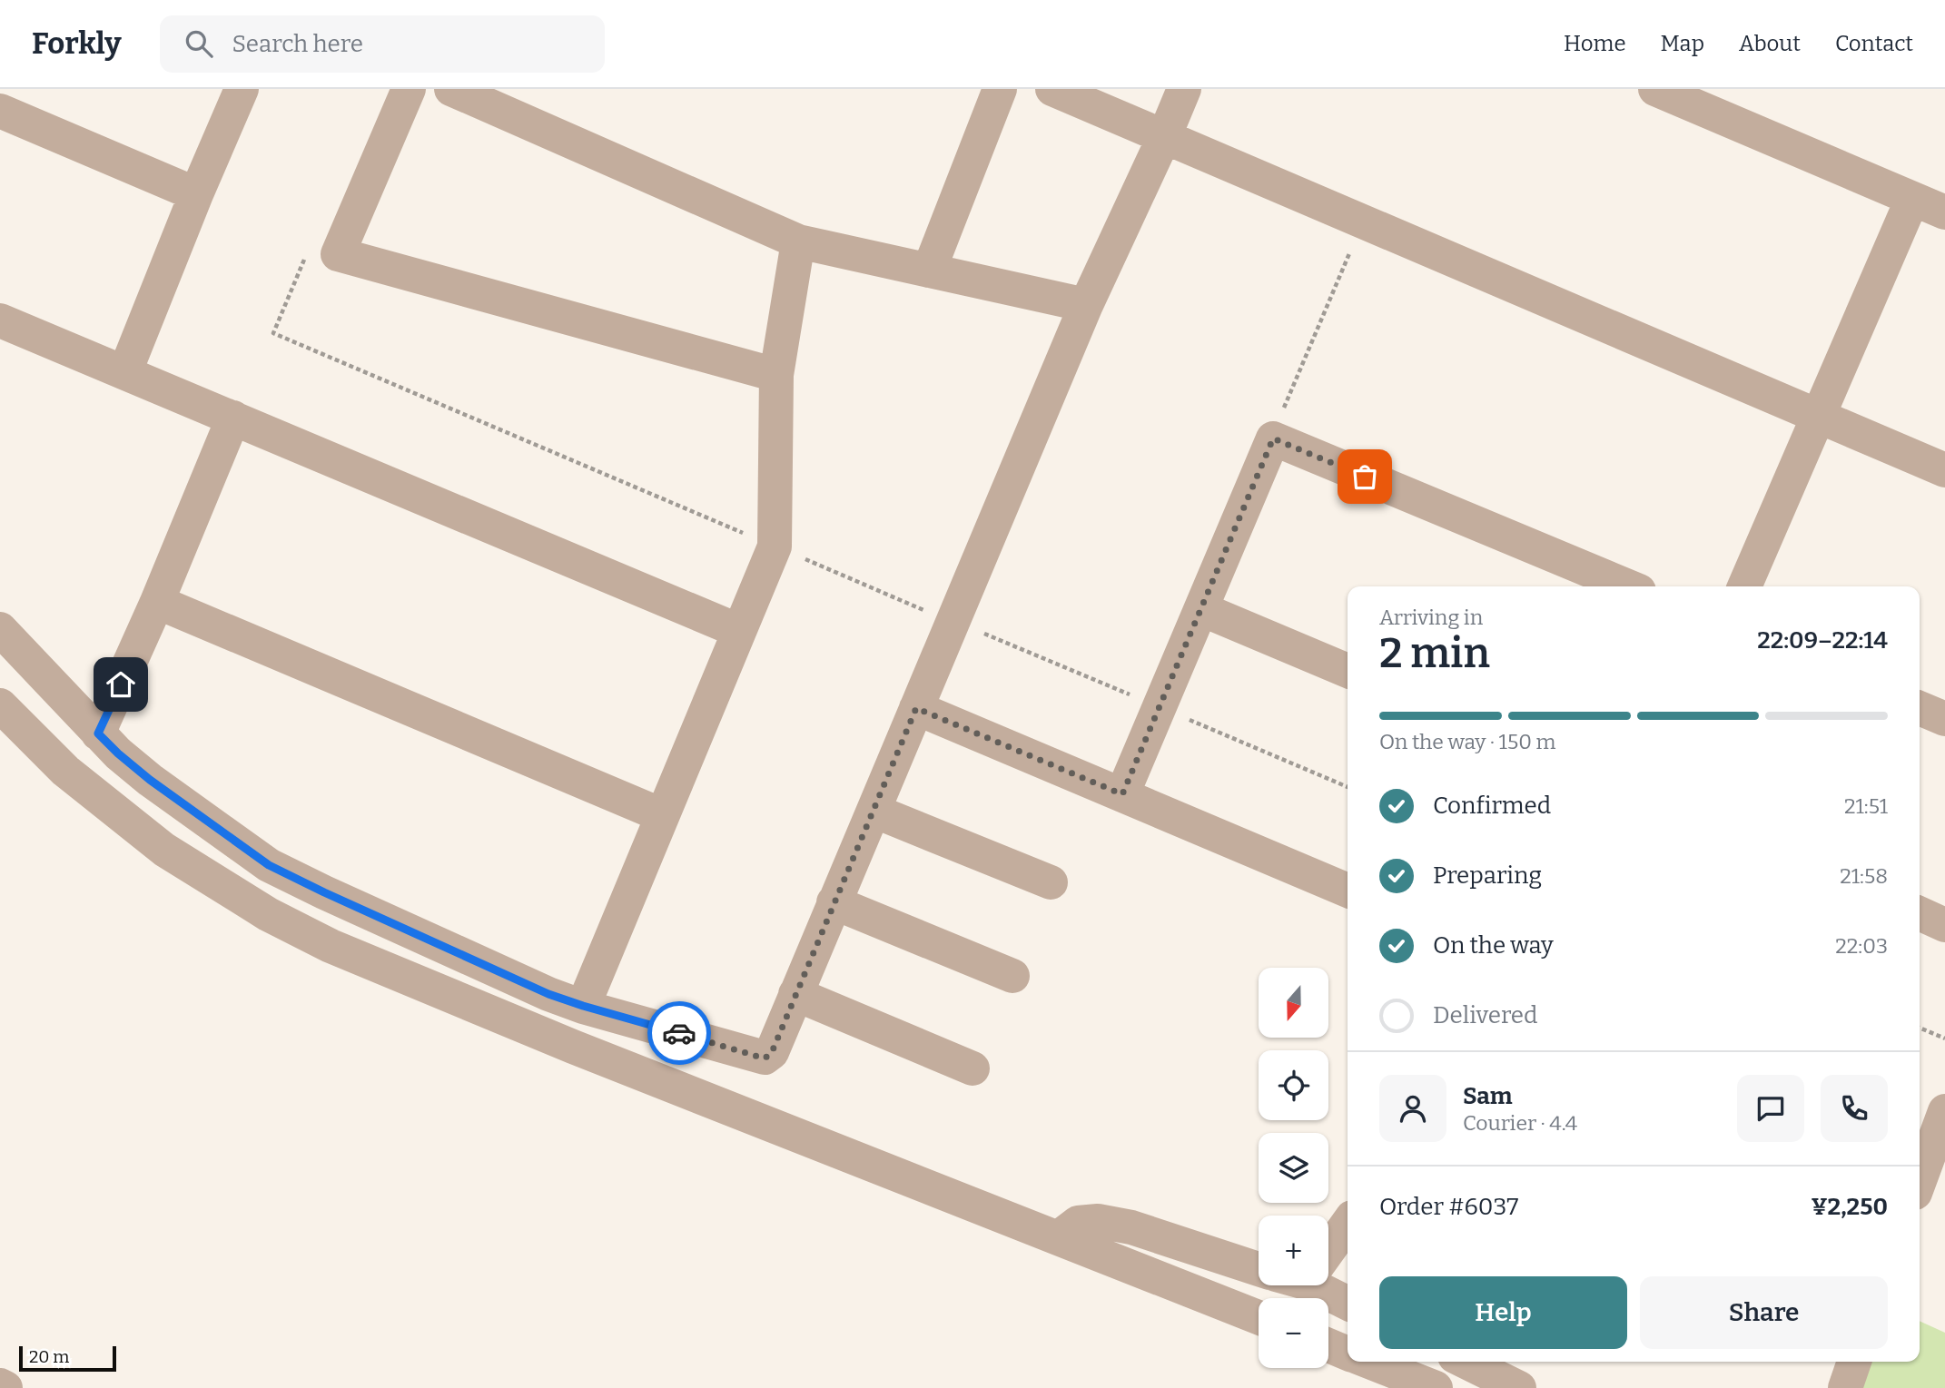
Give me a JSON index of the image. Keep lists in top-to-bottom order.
{
  "scale_bar": "20 m",
  "north": "bottom",
  "page": {
    "header": "Forkly",
    "search": "Search here",
    "nav": [
      "Home",
      "Map",
      "About",
      "Contact"
    ],
    "heading": ["2 min", "Arriving in", "22:09–22:14"],
    "panel": [
      "Sam",
      "Courier · 4.4",
      "Order #6037",
      "¥2,250"
    ],
    "bar": "On the way · 150 m",
    "list": [
      ["Confirmed", "21:51"],
      ["Preparing", "21:58"],
      ["On the way", "22:03"],
      "Delivered"
    ],
    "map_buttons": ["+", "−"],
    "buttons": ["Help", "Share"],
    "scale": "20 m"
  }
}
